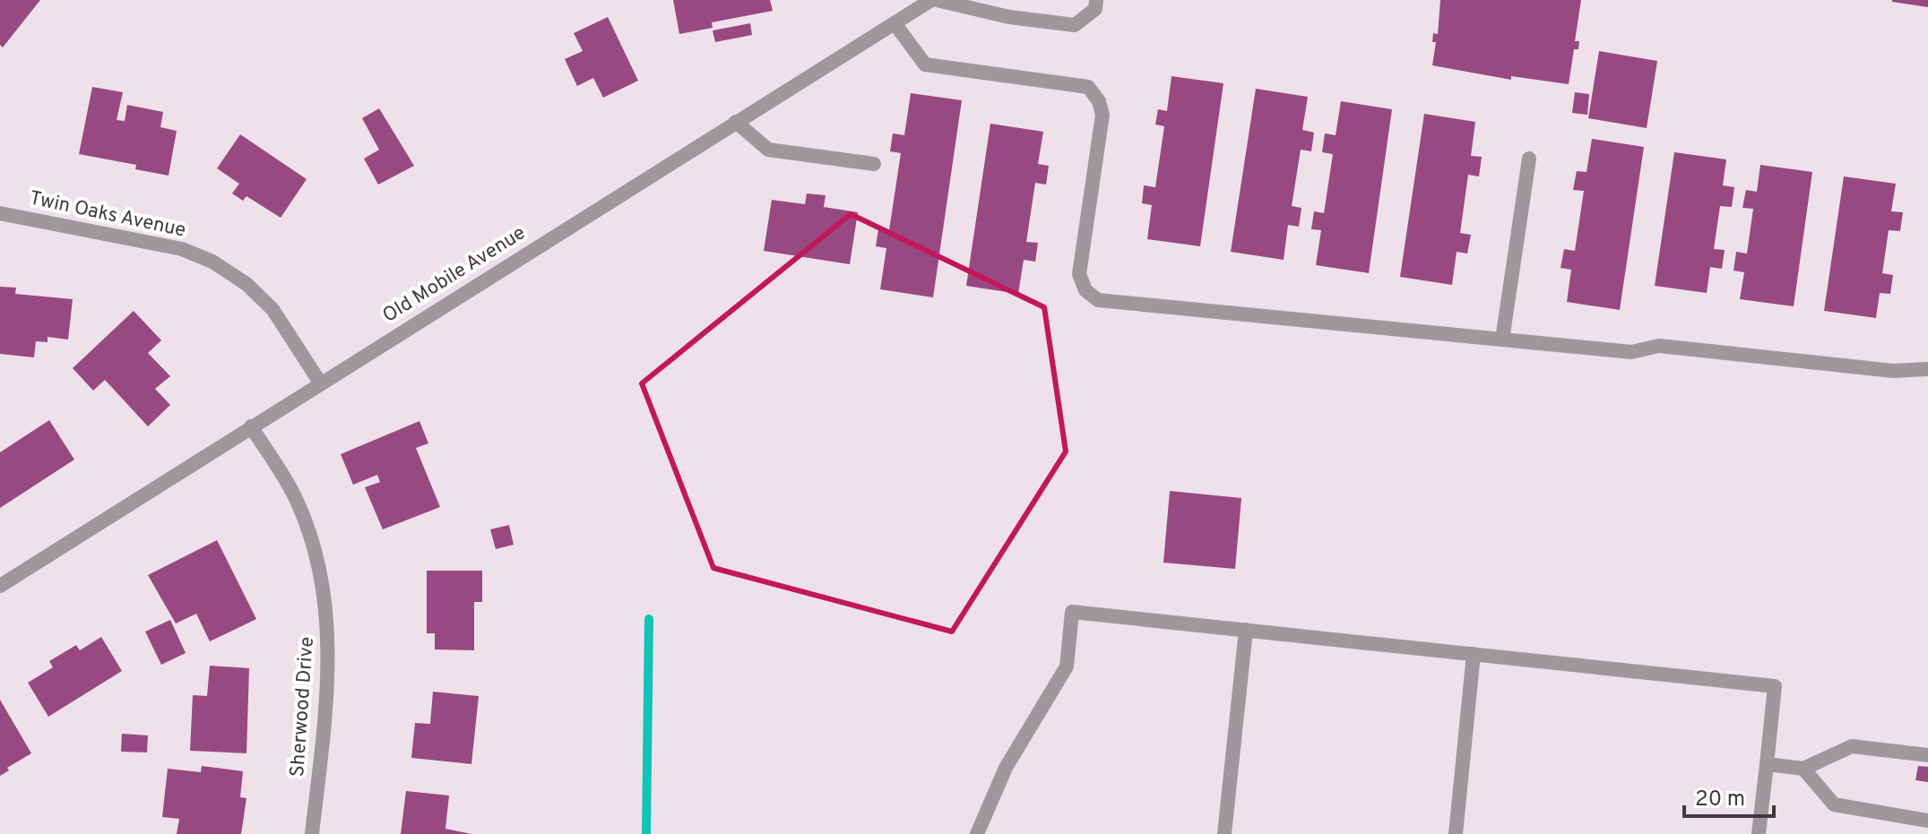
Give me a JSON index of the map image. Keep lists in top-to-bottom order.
{
  "streets": {
    "street": ["Twin Oaks Avenue", "Old Mobile Avenue", "Sherwood Drive"]
  },
  "crossings": [
    ["Twin Oaks Avenue", "Old Mobile Avenue"],
    ["Old Mobile Avenue", "Sherwood Drive"]
  ],
  "scale_bar": "20 m"
}
